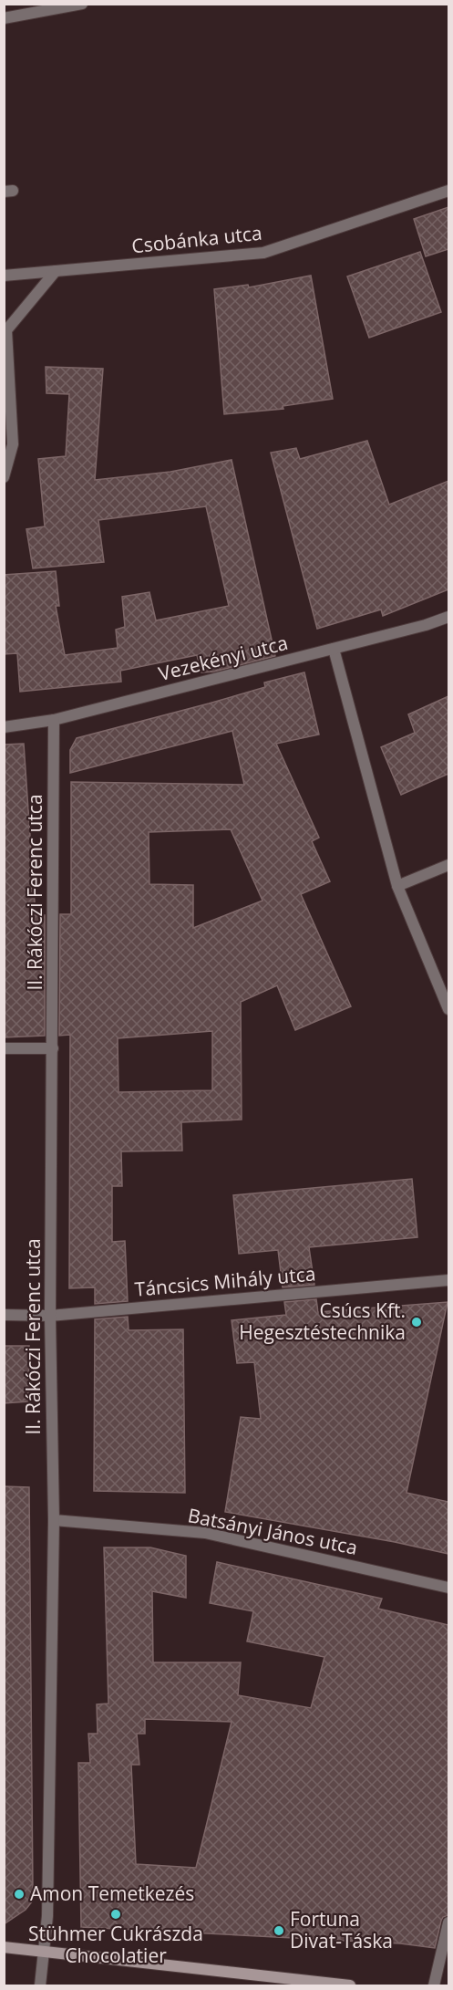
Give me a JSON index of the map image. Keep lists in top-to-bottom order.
{
  "streets": {
    "street": [
      "Csobánka utca",
      "Vezekényi utca",
      "II. Rákóczi Ferenc utca",
      "Táncsics Mihály utca",
      "Batsányi János utca"
    ]
  },
  "crossings": [
    ["Vezekényi utca", "II. Rákóczi Ferenc utca"],
    ["II. Rákóczi Ferenc utca", "Táncsics Mihály utca"],
    ["II. Rákóczi Ferenc utca", "Batsányi János utca"]
  ],
  "places": [
    "Csúcs Kft. Hegesztéstechnika",
    "Amon Temetkezés",
    "Stühmer Cukrászda Chocolatier",
    "Fortuna Divat-Táska"
  ]
}
